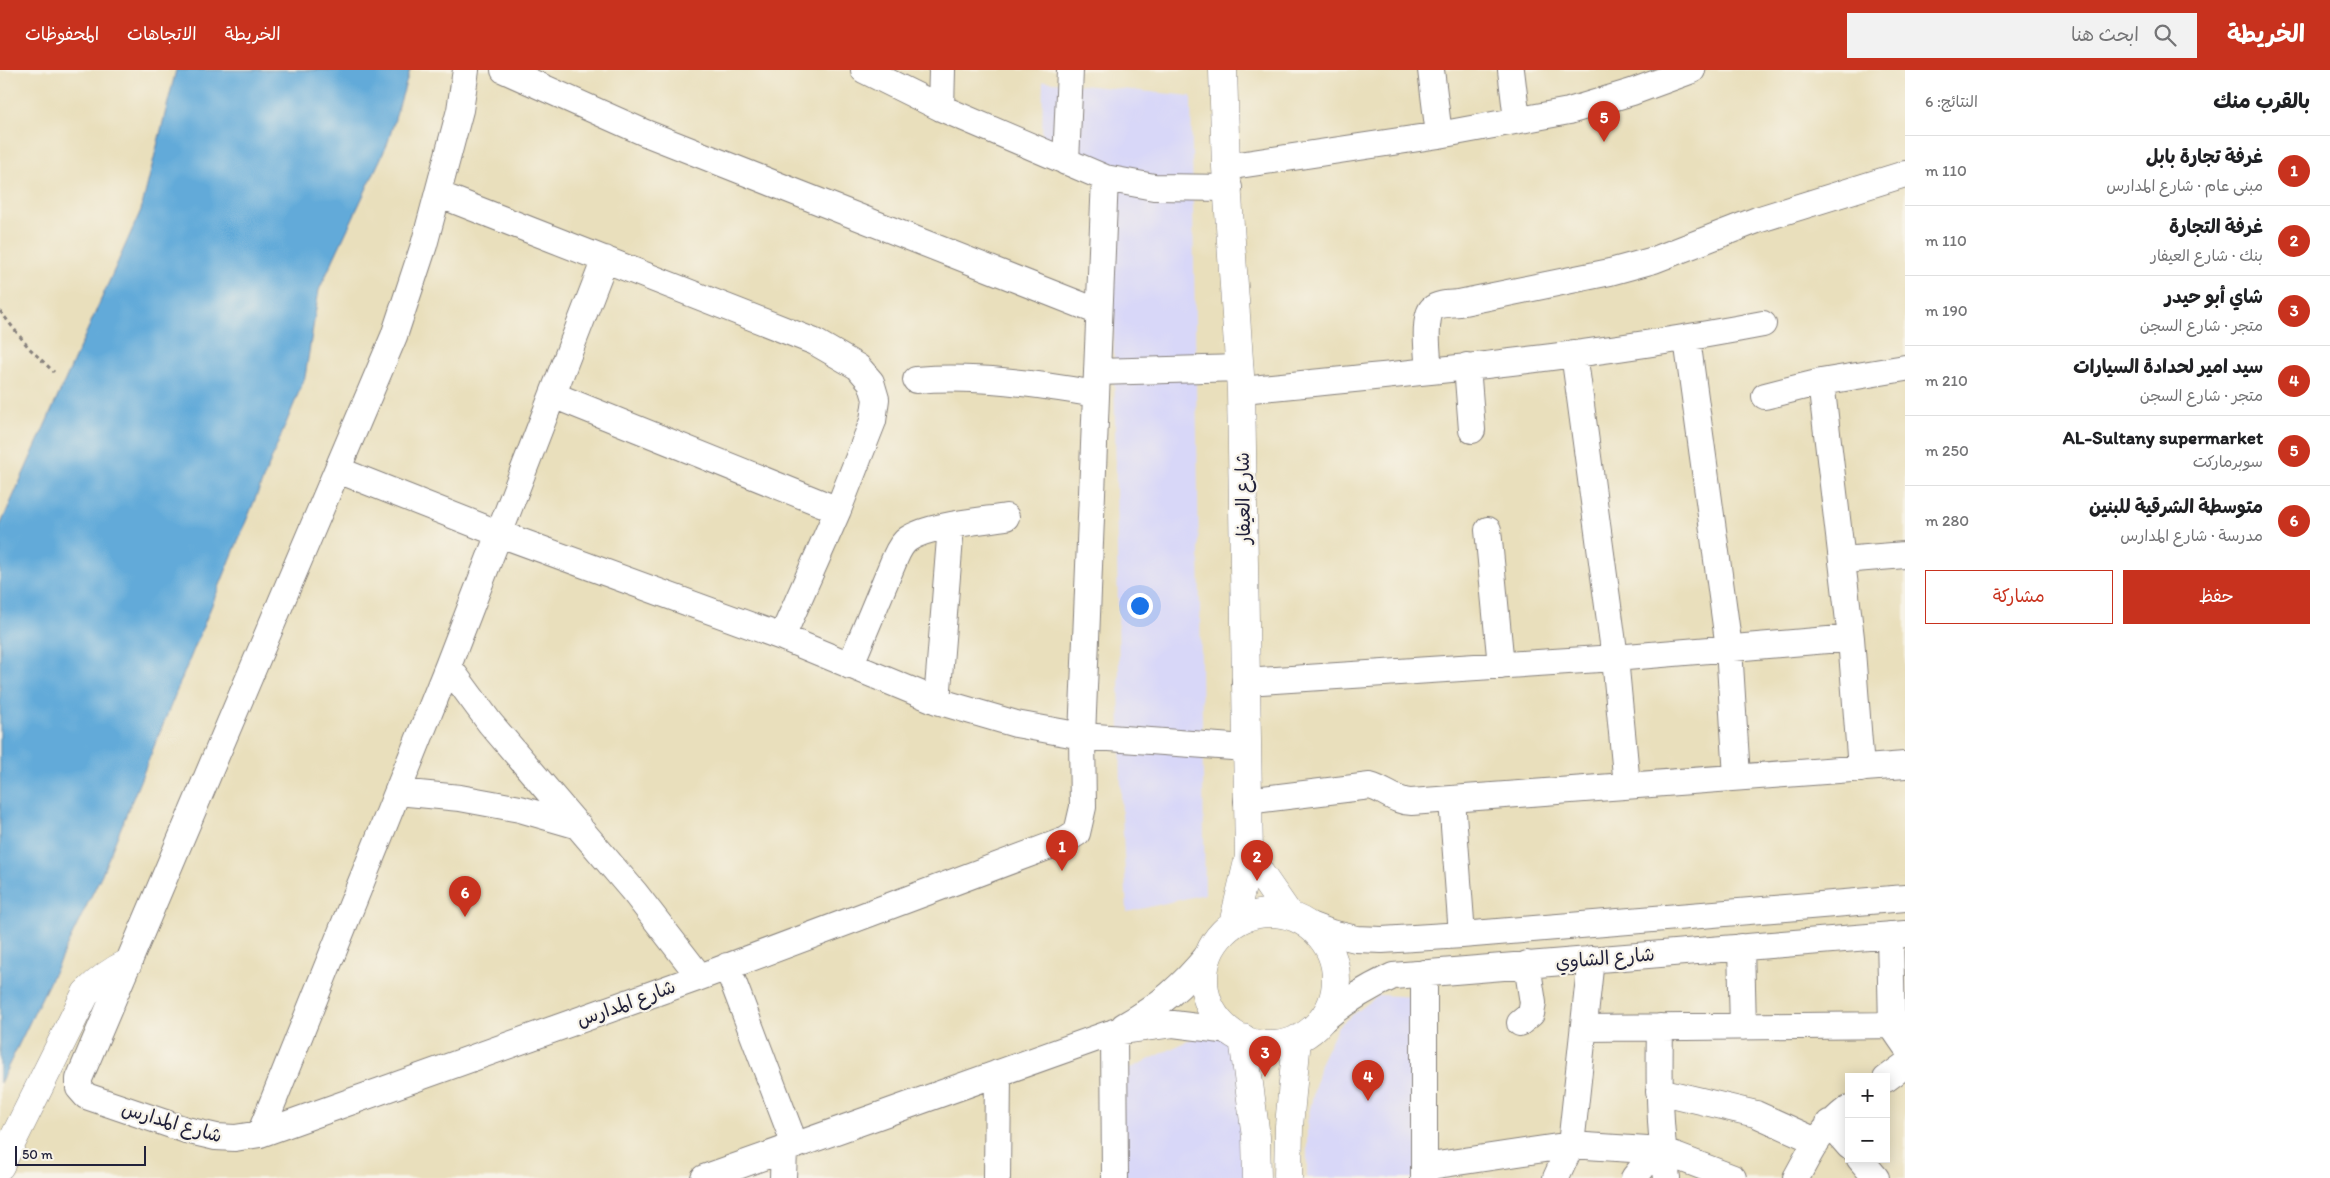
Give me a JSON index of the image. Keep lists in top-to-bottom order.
{
  "streets": {
    "main road": ["شارع العيفار"],
    "street": ["شارع الشاوي", "شارع المدارس"]
  },
  "crossings": [
    ["شارع العيفار", "شارع الشاوي"]
  ],
  "scale_bar": "50 m",
  "page": {
    "header": "الخريطة",
    "search": "ابحث هنا",
    "nav": ["الخريطة", "الاتجاهات", "المحفوظات"],
    "heading": ["بالقرب منك", "النتائج: 6"],
    "pins": [
      "5",
      "1",
      "2",
      "6",
      "3",
      "4"
    ],
    "list": [
      {
        "mark": "1",
        "name": "غرفة تجارة بابل",
        "note": "مبنى عام · شارع المدارس",
        "value": "110 m"
      },
      {
        "mark": "2",
        "name": "غرفة التجارة",
        "note": "بنك · شارع العيفار",
        "value": "110 m"
      },
      {
        "mark": "3",
        "name": "شاي أبو حيدر",
        "note": "متجر · شارع السجن",
        "value": "190 m"
      },
      {
        "mark": "4",
        "name": "سيد امير لحدادة السيارات",
        "note": "متجر · شارع السجن",
        "value": "210 m"
      },
      {
        "mark": "5",
        "name": "AL-Sultany supermarket",
        "note": "سوبرماركت",
        "value": "250 m"
      },
      {
        "mark": "6",
        "name": "متوسطة الشرقية للبنين",
        "note": "مدرسة · شارع المدارس",
        "value": "280 m"
      }
    ],
    "buttons": ["حفظ", "مشاركة"],
    "map_buttons": ["+", "−"],
    "scale": "50 m"
  }
}
